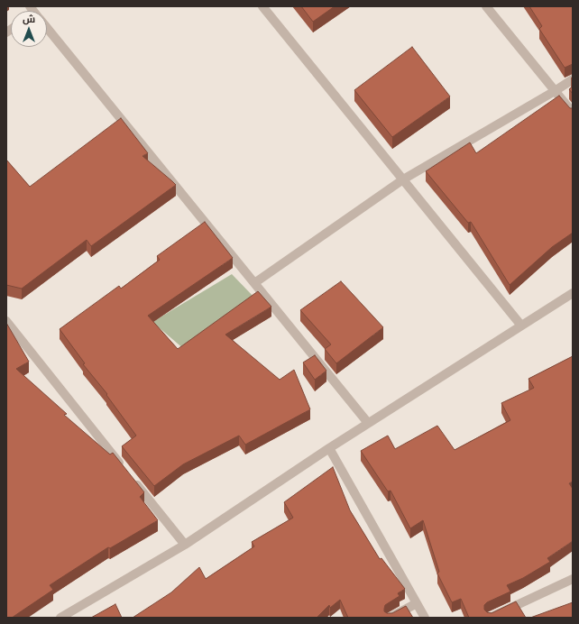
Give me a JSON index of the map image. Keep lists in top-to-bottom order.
{
  "north": "top"
}
